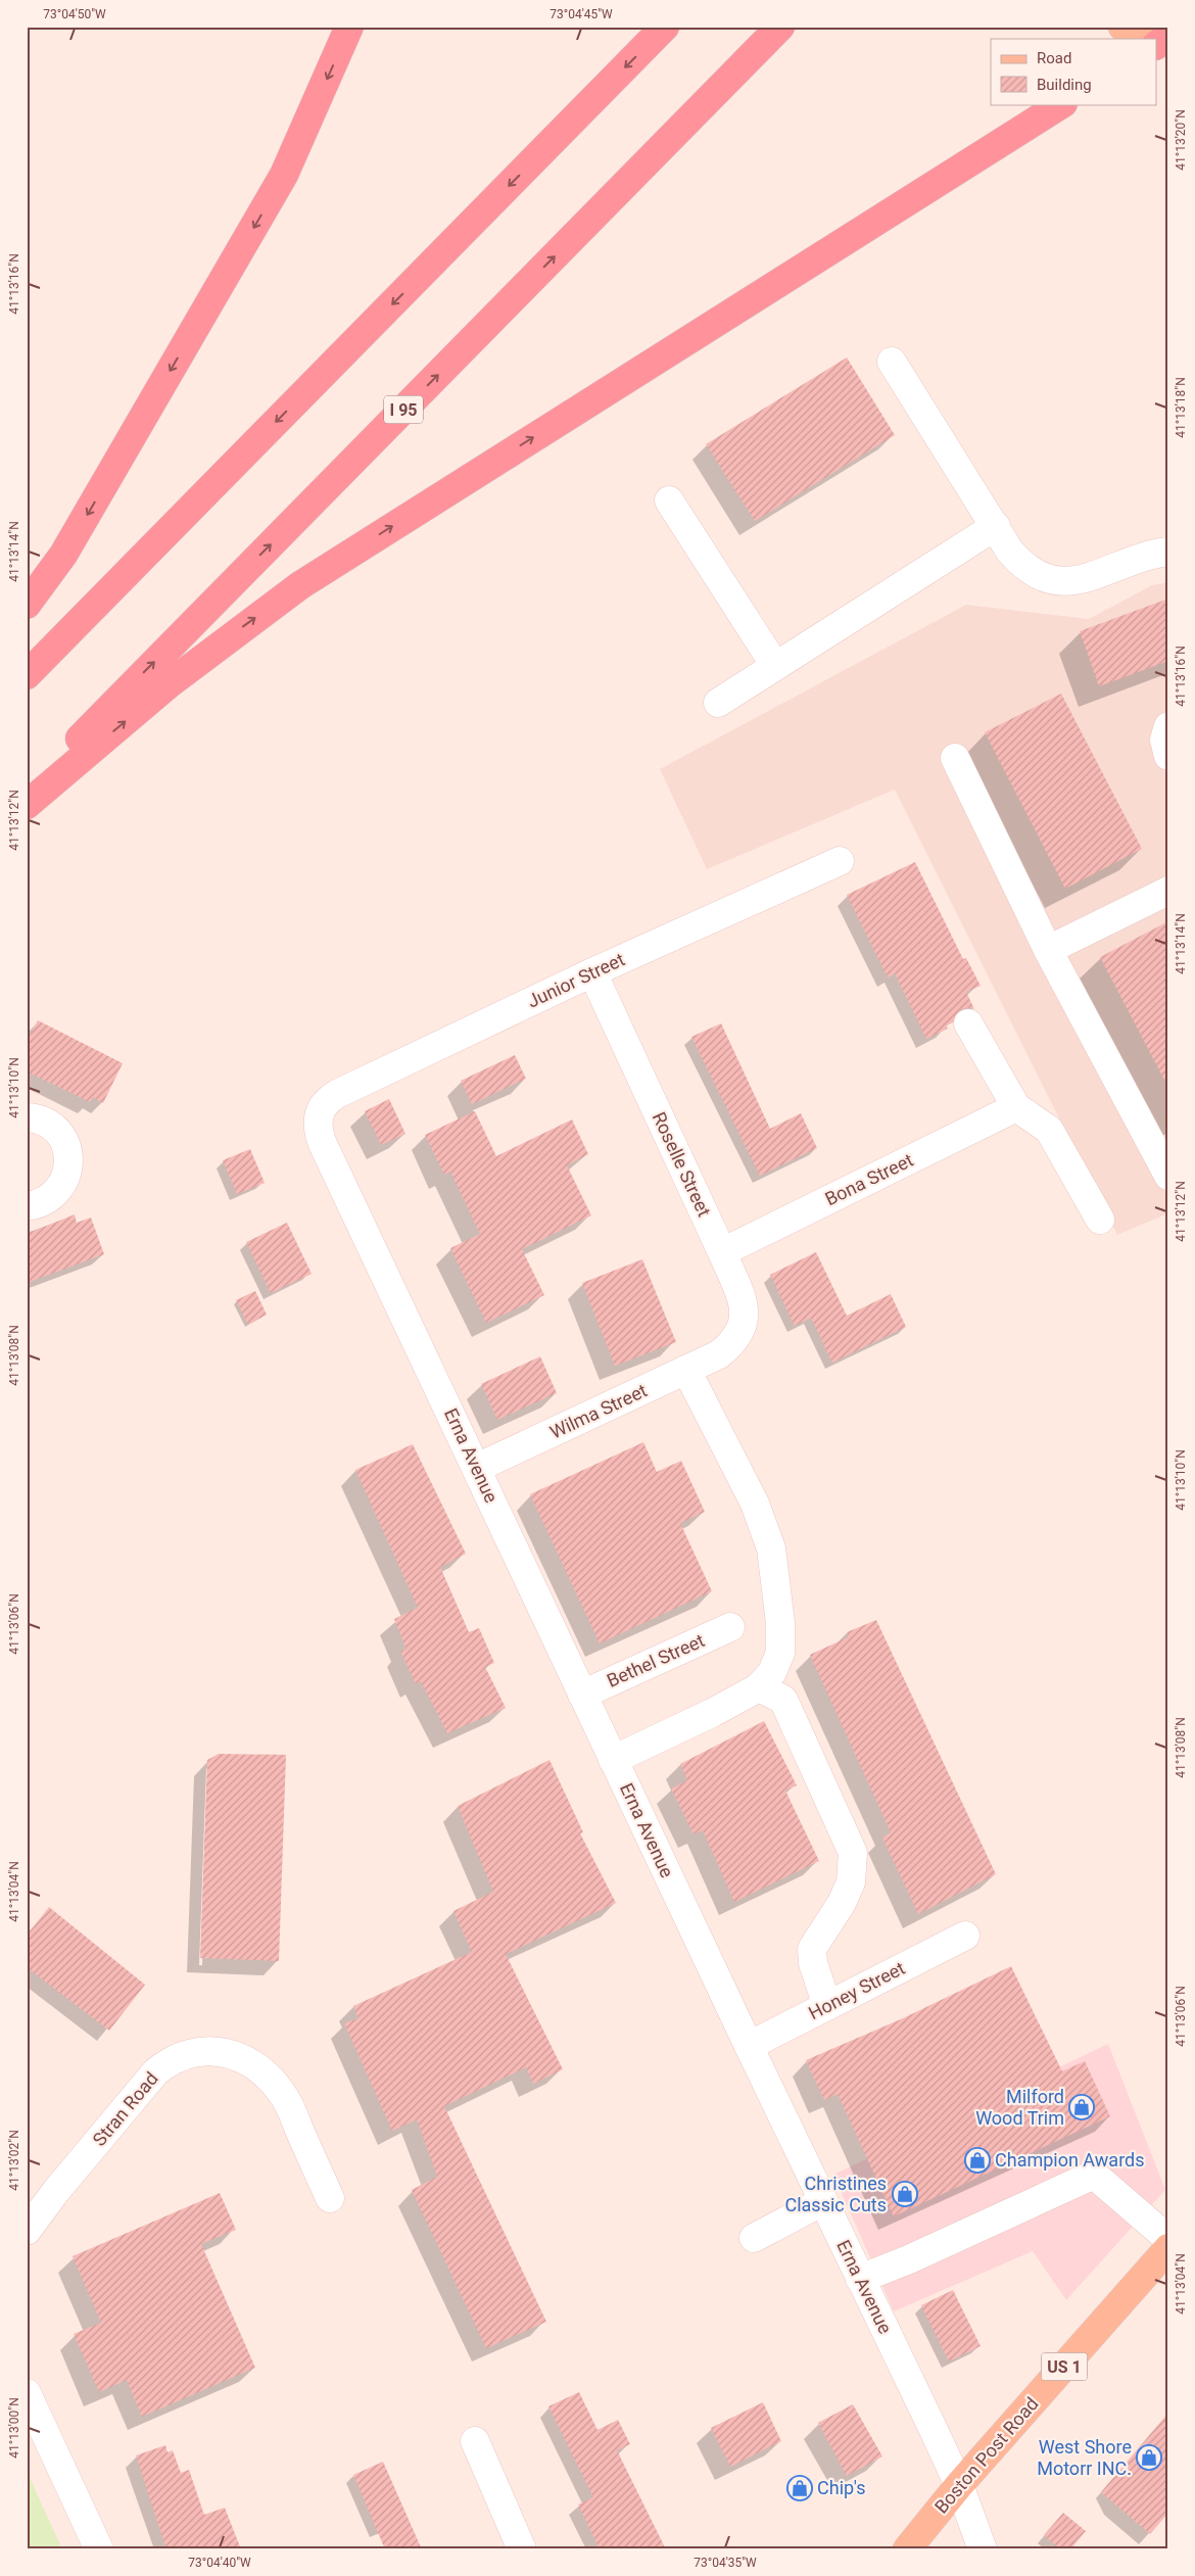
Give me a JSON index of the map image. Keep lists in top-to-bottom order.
{
  "streets": {
    "highway": ["I 95"],
    "main road": ["US 1", "Boston Post Road"],
    "street": [
      "Junior Street",
      "Roselle Street",
      "Bona Street",
      "Wilma Street",
      "Erna Avenue",
      "Bethel Street",
      "Honey Street",
      "Stran Road"
    ]
  },
  "crossings": [
    ["Junior Street", "Roselle Street"],
    ["Junior Street", "Erna Avenue"],
    ["Roselle Street", "Bona Street"],
    ["Roselle Street", "Wilma Street"],
    ["Wilma Street", "Erna Avenue"],
    ["Erna Avenue", "Bethel Street"],
    ["Erna Avenue", "Honey Street"],
    ["Erna Avenue", "Boston Post Road"]
  ],
  "places": {
    "shop": [
      "Milford Wood Trim",
      "Champion Awards",
      "Christines Classic Cuts",
      "West Shore Motorr INC.",
      "Chip's"
    ]
  },
  "legend": ["Road", "Building"],
  "coordinates": [
    "73°04'50\"W",
    "73°04'45\"W",
    "41°13'20\"N",
    "41°13'16\"N",
    "41°13'18\"N",
    "41°13'14\"N",
    "41°13'12\"N",
    "41°13'10\"N",
    "41°13'08\"N",
    "41°13'06\"N",
    "41°13'04\"N",
    "41°13'02\"N",
    "41°13'00\"N",
    "73°04'40\"W",
    "73°04'35\"W"
  ]
}
